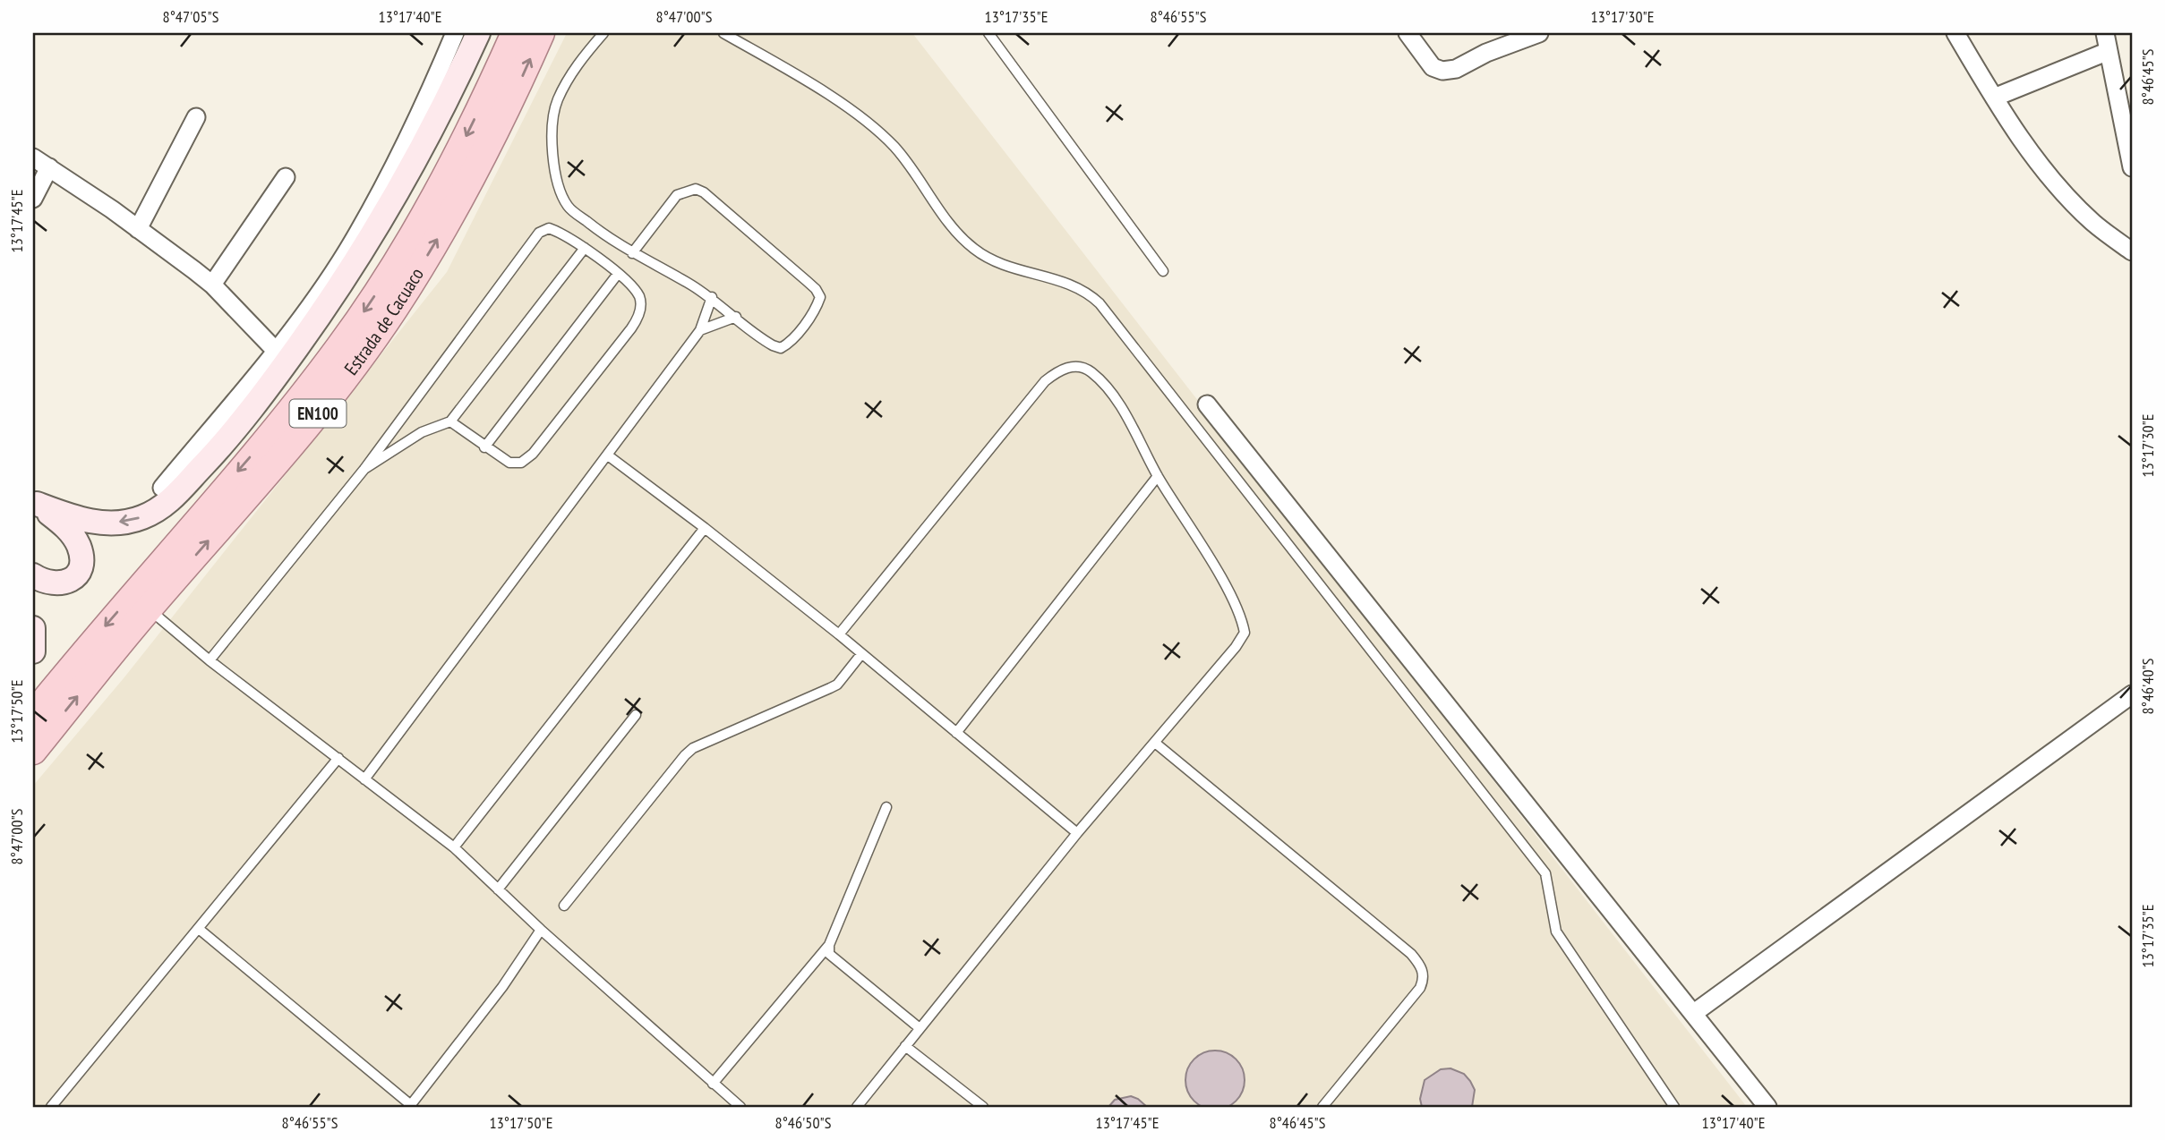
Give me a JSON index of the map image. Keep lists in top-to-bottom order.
{
  "streets": {
    "main road": ["Estrada de Cacuaco", "EN100"]
  },
  "coordinates": [
    "8°47'05\"S",
    "13°17'40\"E",
    "8°47'00\"S",
    "13°17'35\"E",
    "8°46'55\"S",
    "13°17'30\"E",
    "8°46'45\"S",
    "13°17'45\"E",
    "8°46'40\"S",
    "13°17'50\"E",
    "8°46'50\"S"
  ]
}
